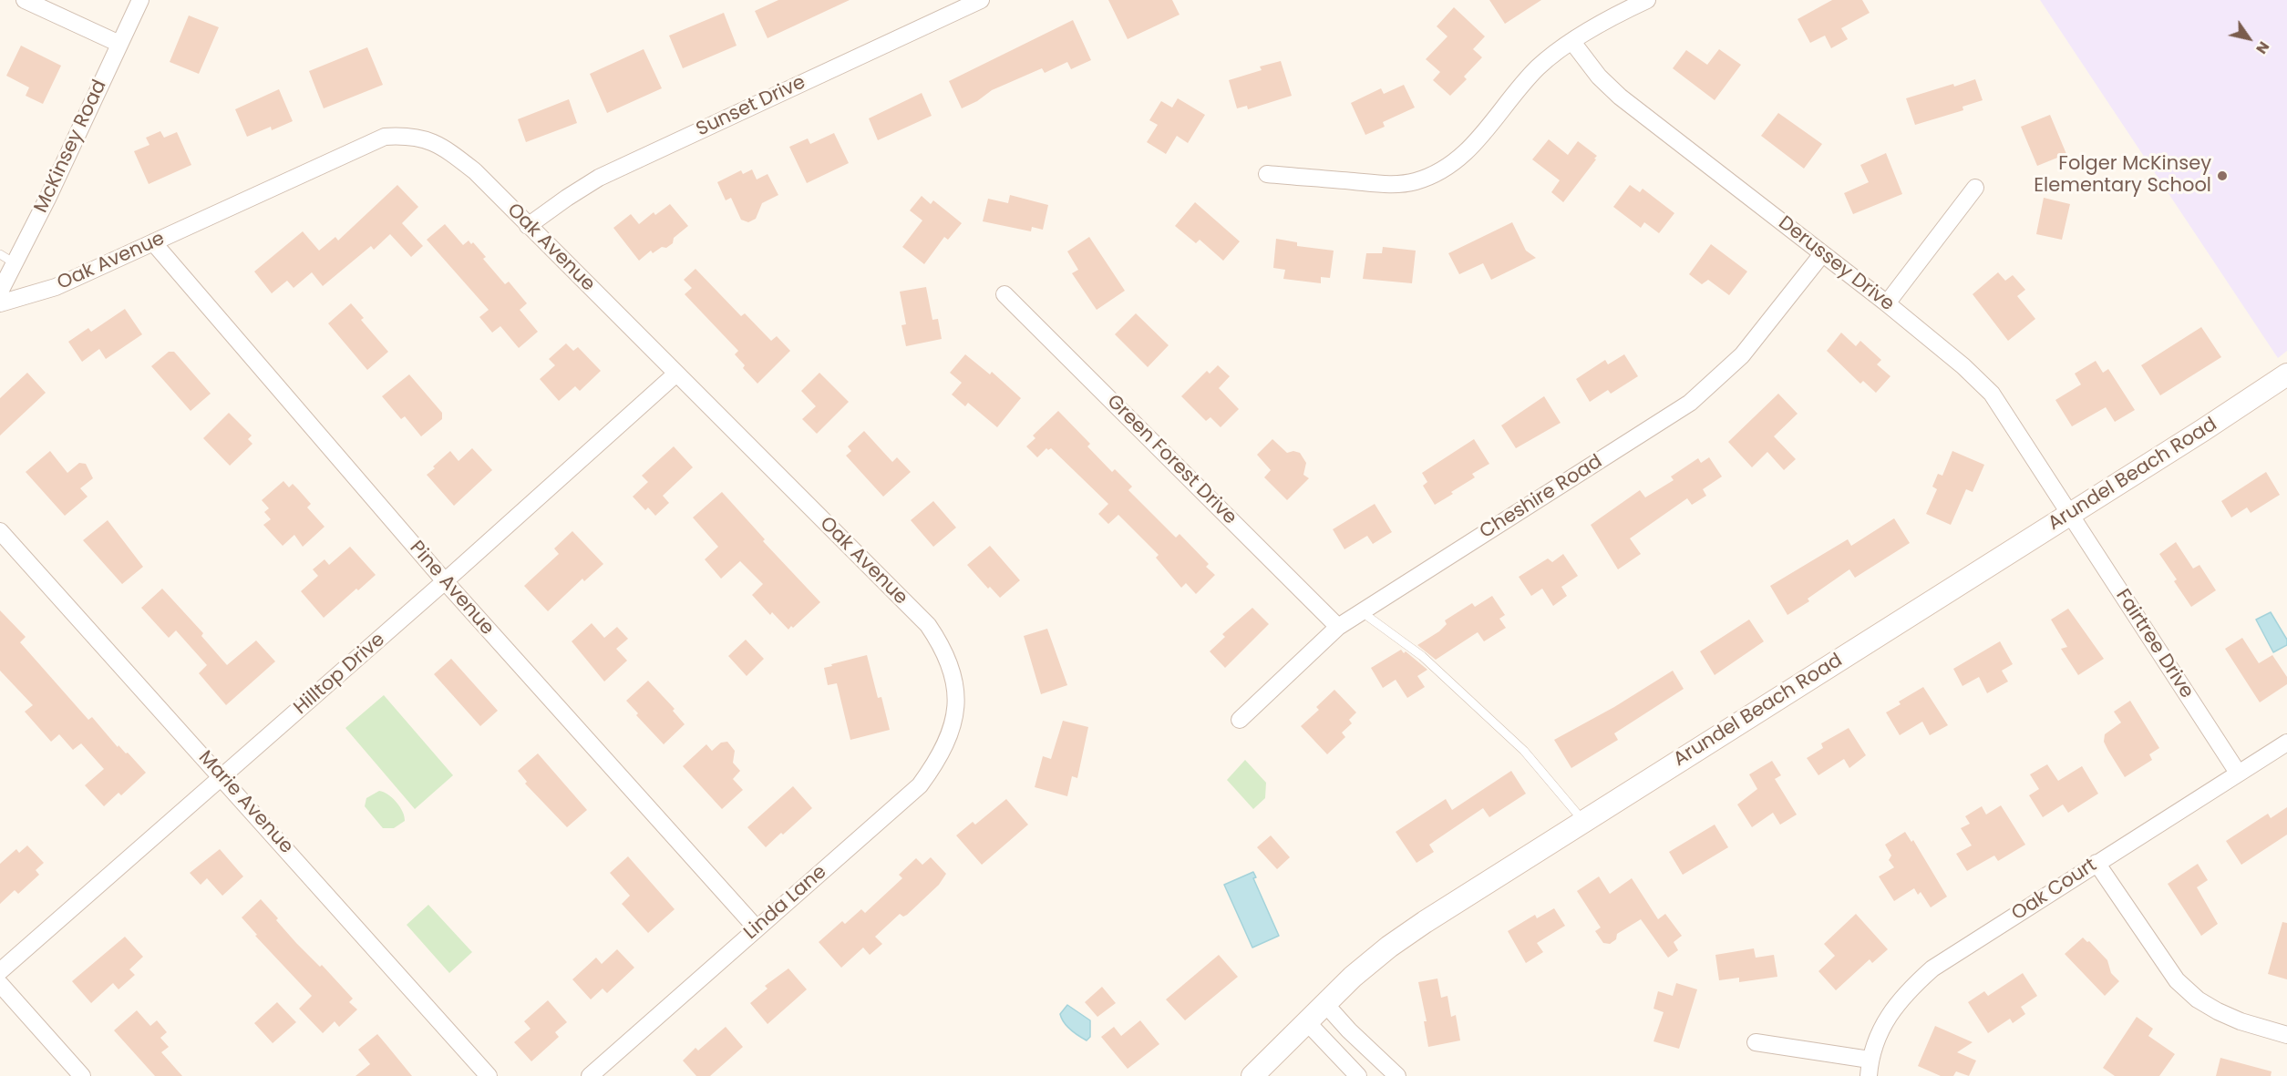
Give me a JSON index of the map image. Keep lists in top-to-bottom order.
{
  "streets": {
    "street": [
      "Sunset Drive",
      "McKinsey Road",
      "Oak Avenue",
      "Derussey Drive",
      "Green Forest Drive",
      "Arundel Beach Road",
      "Cheshire Road",
      "Pine Avenue",
      "Fairtree Drive",
      "Hilltop Drive",
      "Marie Avenue",
      "Oak Court",
      "Linda Lane"
    ]
  },
  "crossings": [
    ["Sunset Drive", "Oak Avenue"],
    ["Oak Avenue", "Pine Avenue"],
    ["Oak Avenue", "Hilltop Drive"],
    ["Oak Avenue", "Linda Lane"],
    ["Derussey Drive", "Arundel Beach Road"],
    ["Derussey Drive", "Cheshire Road"],
    ["Derussey Drive", "Fairtree Drive"],
    ["Green Forest Drive", "Cheshire Road"],
    ["Arundel Beach Road", "Fairtree Drive"],
    ["Pine Avenue", "Hilltop Drive"],
    ["Pine Avenue", "Linda Lane"],
    ["Fairtree Drive", "Oak Court"],
    ["Hilltop Drive", "Marie Avenue"]
  ],
  "places": ["Folger McKinsey Elementary School"],
  "north": "bottom right"
}
